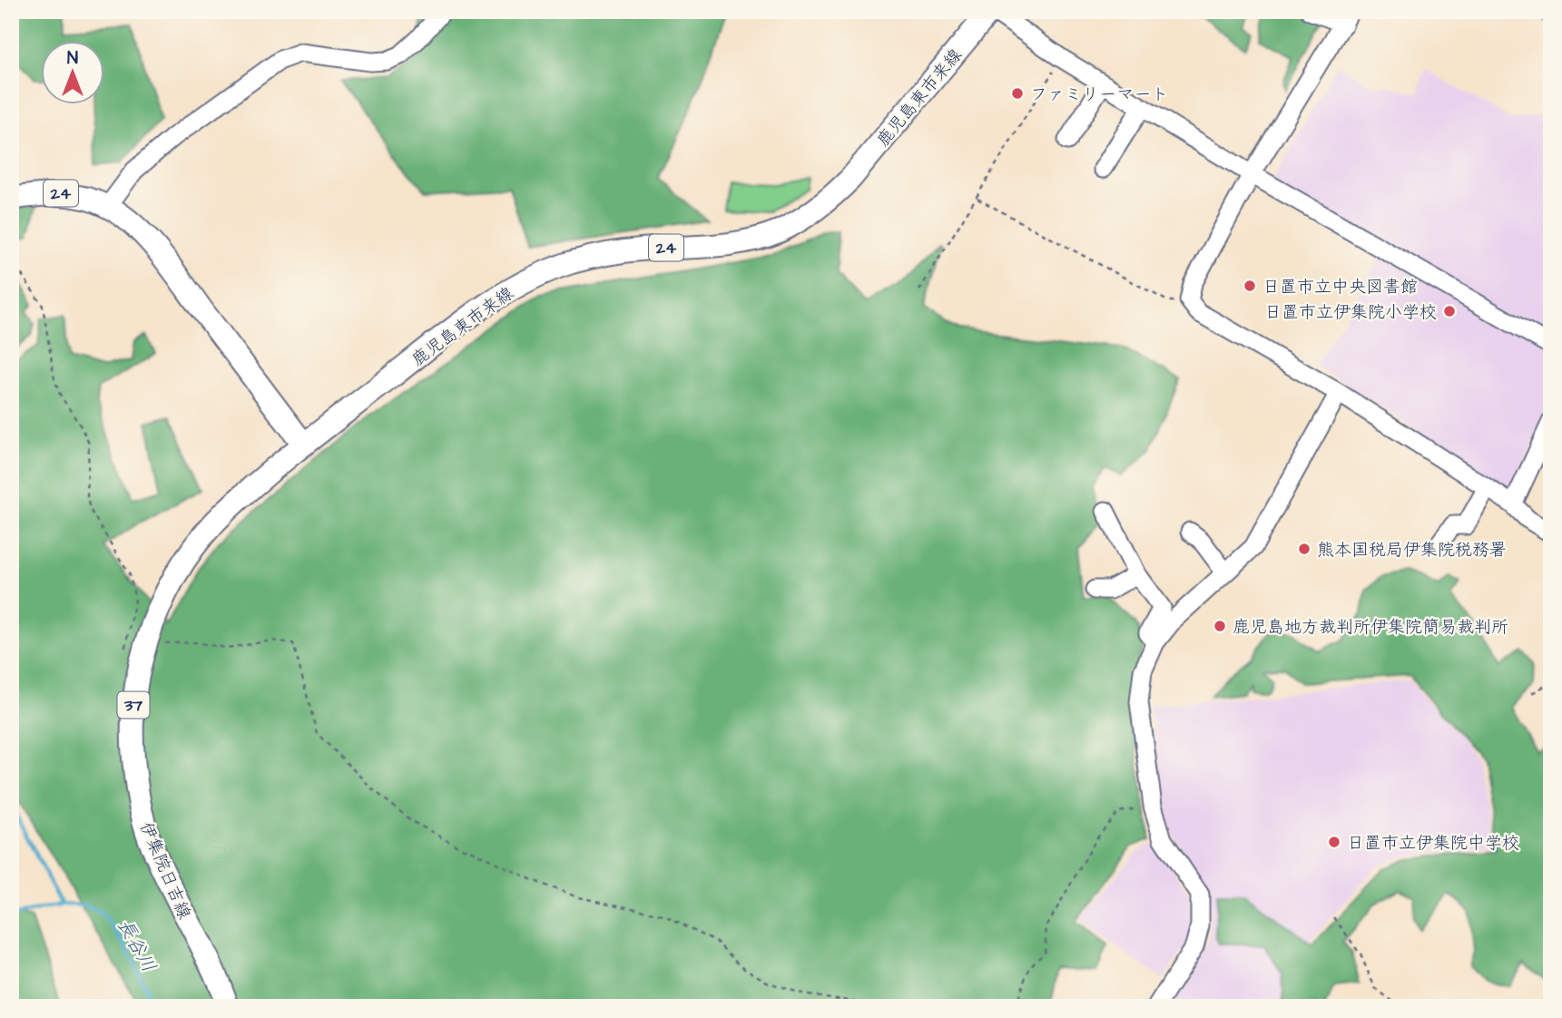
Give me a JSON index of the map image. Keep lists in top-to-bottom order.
{
  "streets": {
    "main road": [
      "鹿児島東市来線",
      "24",
      "37",
      "伊集院日吉線"
    ]
  },
  "crossings": [
    ["鹿児島東市来線", "24"],
    ["鹿児島東市来線", "伊集院日吉線"],
    ["24", "伊集院日吉線"]
  ],
  "water": ["長谷川"],
  "places": [
    "ファミリーマート",
    "日置市立中央図書館",
    "日置市立伊集院小学校",
    "熊本国税局伊集院税務署",
    "鹿児島地方裁判所伊集院簡易裁判所",
    "日置市立伊集院中学校"
  ],
  "north": "top"
}
